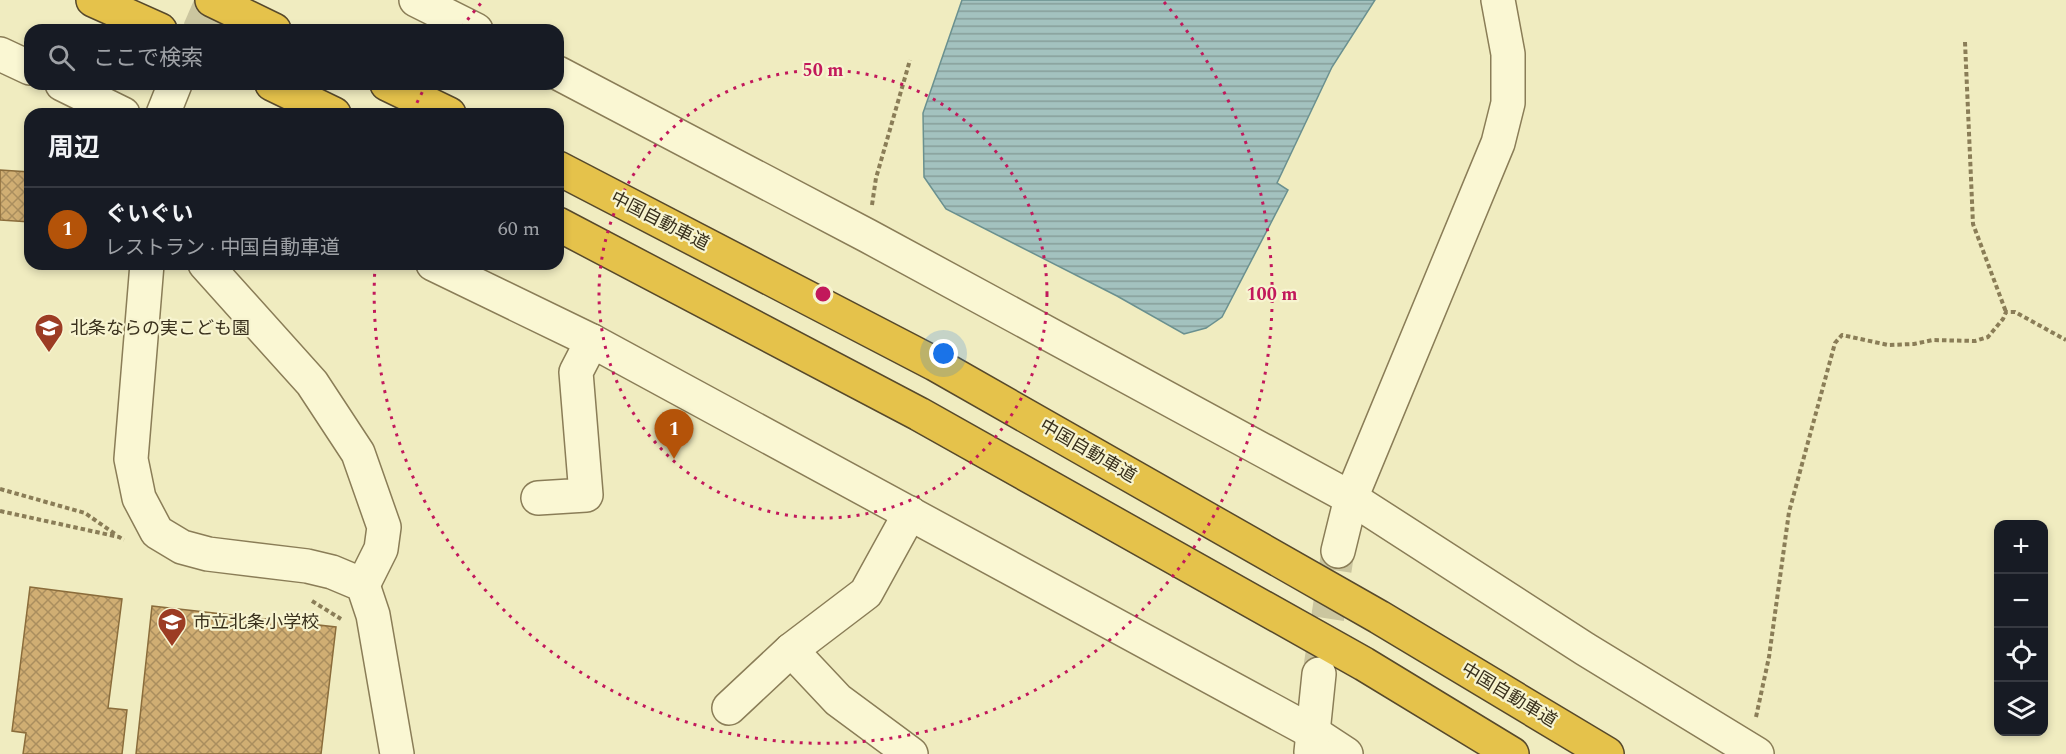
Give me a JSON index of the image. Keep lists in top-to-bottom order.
{
  "streets": {
    "highway": ["中国自動車道"]
  },
  "places": {
    "school or university": ["北条ならの実こども園", "市立北条小学校"]
  },
  "page": {
    "search": "ここで検索",
    "heading": "周辺",
    "list": [
      {
        "mark": "1",
        "name": "ぐいぐい",
        "note": "レストラン · 中国自動車道",
        "value": "60 m"
      }
    ],
    "pins": "1",
    "map_buttons": ["+", "−"]
  },
  "rings": ["50 m", "100 m"]
}
